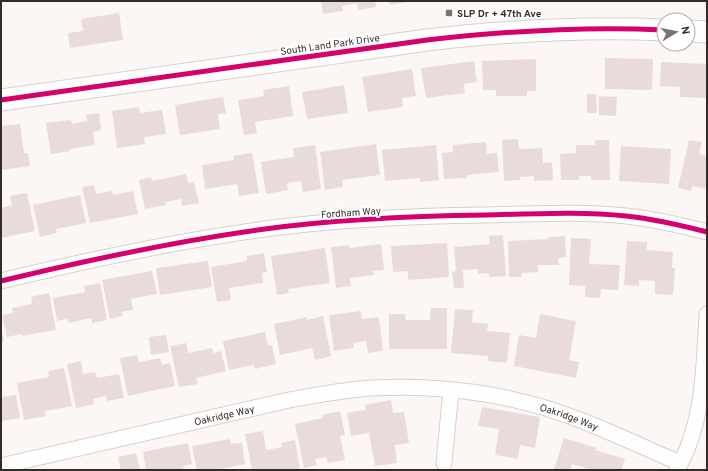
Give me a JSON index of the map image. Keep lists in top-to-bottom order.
{
  "streets": {
    "street": ["South Land Park Drive", "Fordham Way", "Oakridge Way"]
  },
  "places": {
    "transit": ["SLP Dr + 47th Ave"]
  },
  "north": "right"
}
